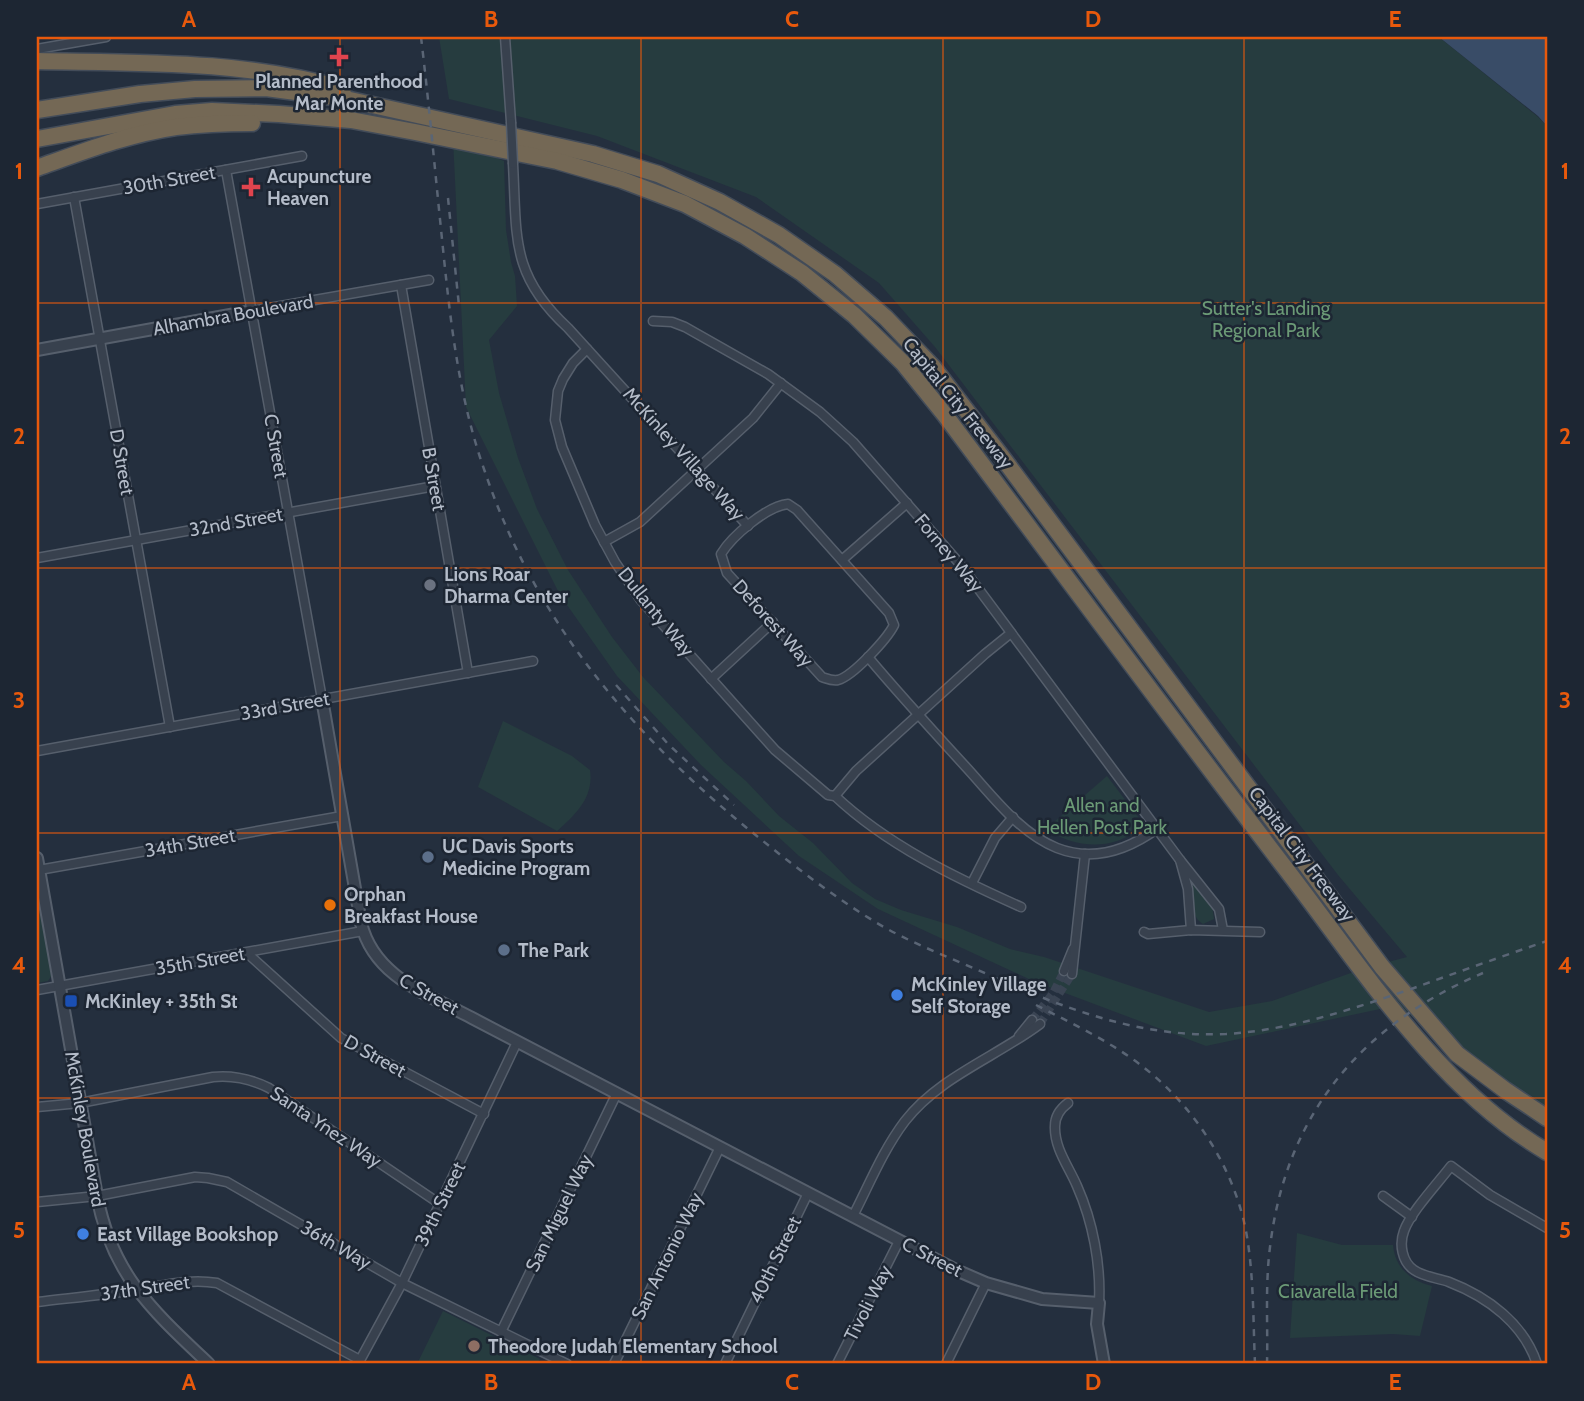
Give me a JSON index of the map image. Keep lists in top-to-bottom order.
{
  "streets": {
    "highway": ["Capital City Freeway"],
    "street": [
      "30th Street",
      "Alhambra Boulevard",
      "C Street",
      "McKinley Village Way",
      "D Street",
      "B Street",
      "32nd Street",
      "Forney Way",
      "Dullanty Way",
      "Deforest Way",
      "33rd Street",
      "34th Street",
      "35th Street",
      "Santa Ynez Way",
      "McKinley Boulevard",
      "39th Street",
      "San Miguel Way",
      "36th Way",
      "San Antonio Way",
      "40th Street",
      "37th Street",
      "Tivoli Way"
    ]
  },
  "crossings": [
    ["30th Street", "C Street"],
    ["30th Street", "D Street"],
    ["Alhambra Boulevard", "C Street"],
    ["Alhambra Boulevard", "D Street"],
    ["Alhambra Boulevard", "B Street"],
    ["C Street", "32nd Street"],
    ["C Street", "33rd Street"],
    ["C Street", "34th Street"],
    ["C Street", "35th Street"],
    ["C Street", "39th Street"],
    ["C Street", "San Miguel Way"],
    ["C Street", "San Antonio Way"],
    ["C Street", "40th Street"],
    ["C Street", "Tivoli Way"],
    ["McKinley Village Way", "Dullanty Way"],
    ["McKinley Village Way", "Deforest Way"],
    ["D Street", "32nd Street"],
    ["D Street", "33rd Street"],
    ["D Street", "35th Street"],
    ["D Street", "39th Street"],
    ["B Street", "32nd Street"],
    ["B Street", "33rd Street"],
    ["34th Street", "McKinley Boulevard"],
    ["35th Street", "McKinley Boulevard"],
    ["Santa Ynez Way", "McKinley Boulevard"],
    ["Santa Ynez Way", "39th Street"],
    ["McKinley Boulevard", "36th Way"],
    ["McKinley Boulevard", "37th Street"],
    ["39th Street", "36th Way"],
    ["39th Street", "37th Street"],
    ["San Miguel Way", "36th Way"]
  ],
  "parks": ["Sutter's Landing Regional Park", "Allen and Hellen Post Park", "Ciavarella Field"],
  "places": {
    "health": ["Planned Parenthood Mar Monte", "Acupuncture Heaven"],
    "other": [
      "Lions Roar Dharma Center",
      "UC Davis Sports Medicine Program",
      "Orphan Breakfast House",
      "The Park",
      "McKinley Village Self Storage",
      "East Village Bookshop",
      "Theodore Judah Elementary School"
    ],
    "transit": ["McKinley + 35th St"]
  },
  "grid": {
    "columns": [
      "A",
      "B",
      "C",
      "D",
      "E"
    ],
    "rows": [
      "1",
      "2",
      "3",
      "4",
      "5"
    ]
  }
}
